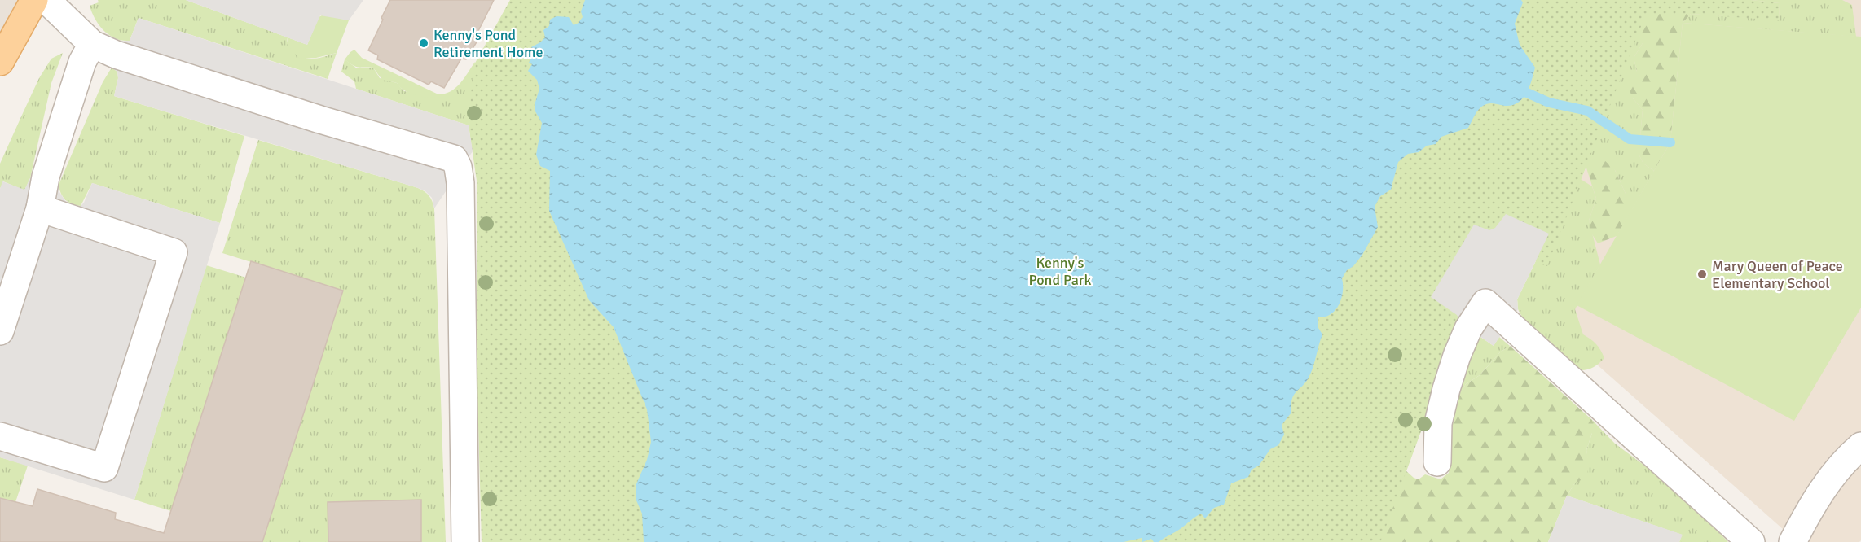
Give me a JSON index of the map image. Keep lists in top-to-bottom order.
{
  "parks": ["Kenny's Pond Park"],
  "places": ["Kenny's Pond Retirement Home", "Mary Queen of Peace Elementary School"]
}
